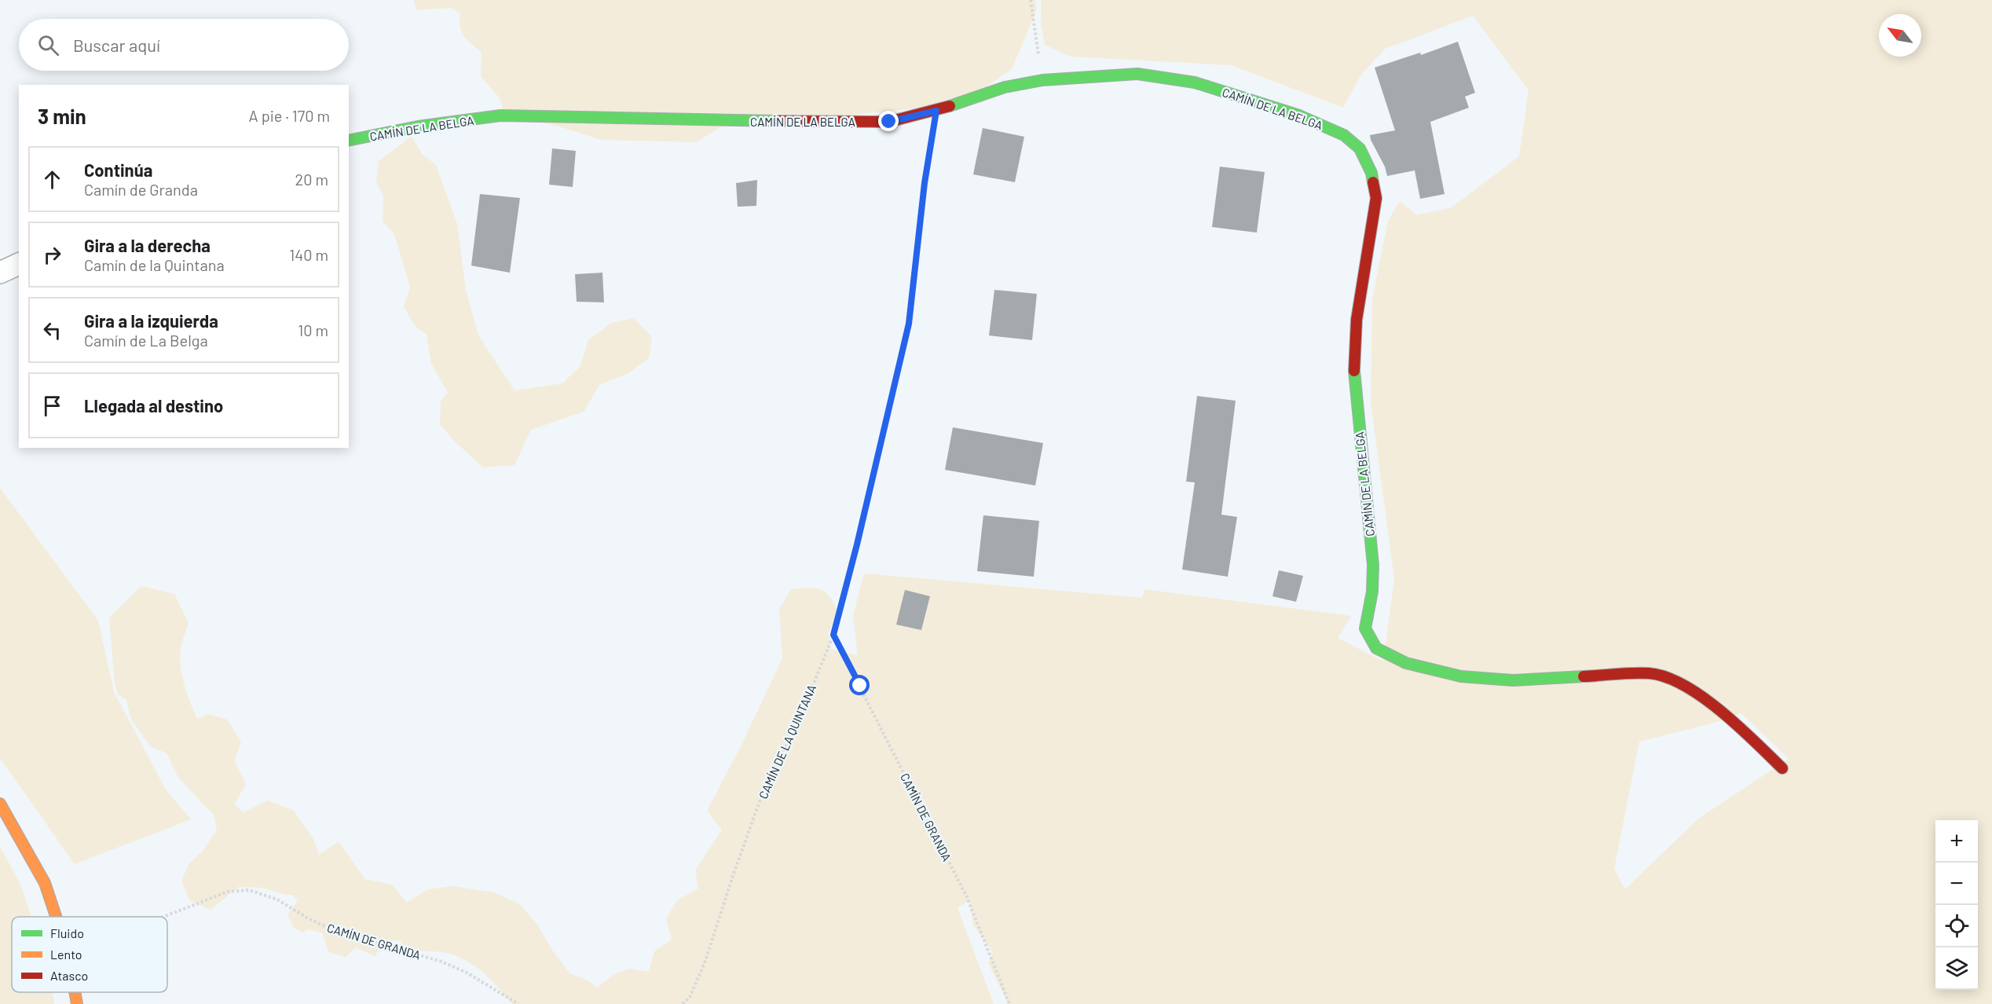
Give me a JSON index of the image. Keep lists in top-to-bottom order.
{
  "streets": {
    "street": ["CAMÍN DE LA BELGA"],
    "path": ["CAMÍN DE LA QUINTANA", "CAMÍN DE GRANDA"]
  },
  "crossings": [
    ["CAMÍN DE LA BELGA", "CAMÍN DE LA QUINTANA"],
    ["CAMÍN DE LA QUINTANA", "CAMÍN DE GRANDA"]
  ],
  "legend": ["Fluido", "Lento", "Atasco"],
  "north": "top left",
  "page": {
    "search": "Buscar aquí",
    "heading": ["3 min", "A pie · 170 m"],
    "list": [
      ["Continúa", "Camín de Granda", "20 m"],
      ["Gira a la derecha", "Camín de la Quintana", "140 m"],
      ["Gira a la izquierda", "Camín de La Belga", "10 m"],
      "Llegada al destino"
    ],
    "map_buttons": ["+", "−"]
  }
}
